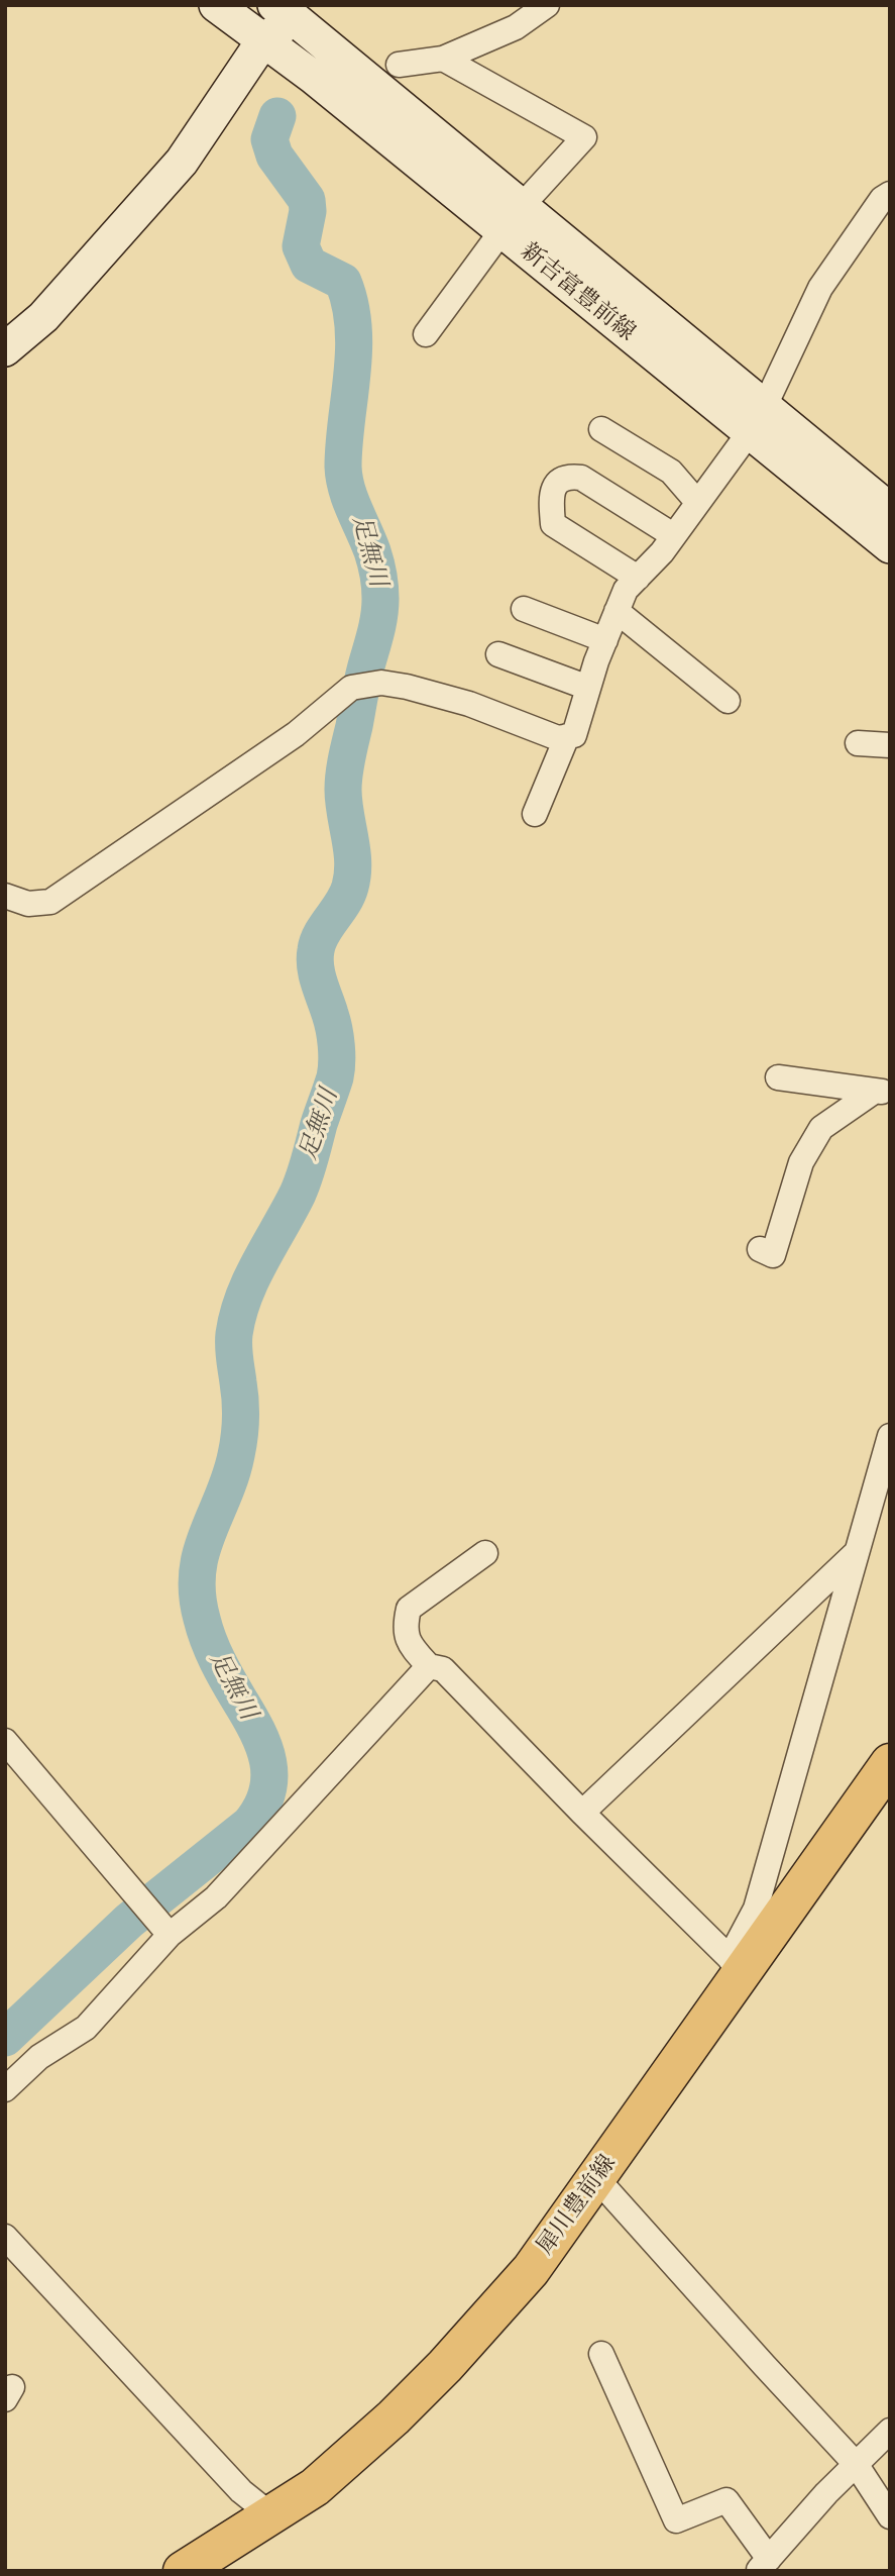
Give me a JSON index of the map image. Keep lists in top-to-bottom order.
{
  "streets": {
    "main road": ["新吉富豊前線", "犀川豊前線"]
  },
  "water": ["足無川"]
}
